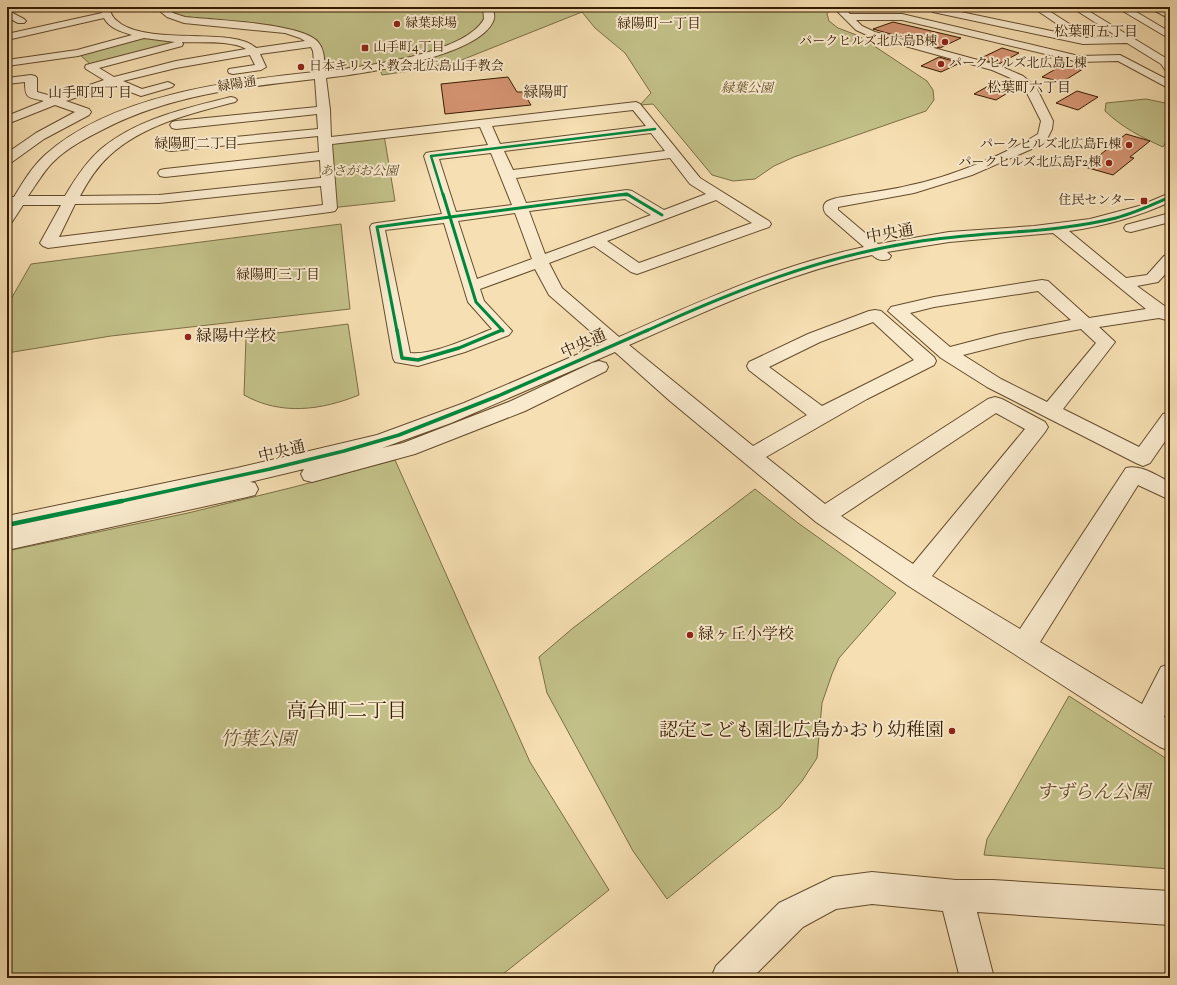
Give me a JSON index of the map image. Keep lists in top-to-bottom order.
{
  "streets": {
    "street": ["緑陽通", "中央通"]
  },
  "districts": [
    "緑陽町一丁目",
    "松葉町五丁目",
    "松葉町六丁目",
    "緑陽町",
    "山手町四丁目",
    "緑陽町二丁目",
    "緑陽町三丁目",
    "高台町二丁目"
  ],
  "parks": [
    "緑葉公園",
    "あさがお公園",
    "竹葉公園",
    "すずらん公園"
  ],
  "places": {
    "other": [
      "緑葉球場",
      "パークヒルズ北広島B棟",
      "パークヒルズ北広島L棟",
      "日本キリスト教会北広島山手教会",
      "パークヒルズ北広島F1棟",
      "パークヒルズ北広島F2棟",
      "緑陽中学校",
      "緑ヶ丘小学校",
      "認定こども園北広島かおり幼稚園"
    ],
    "transit": ["山手町4丁目", "住民センター"]
  }
}
